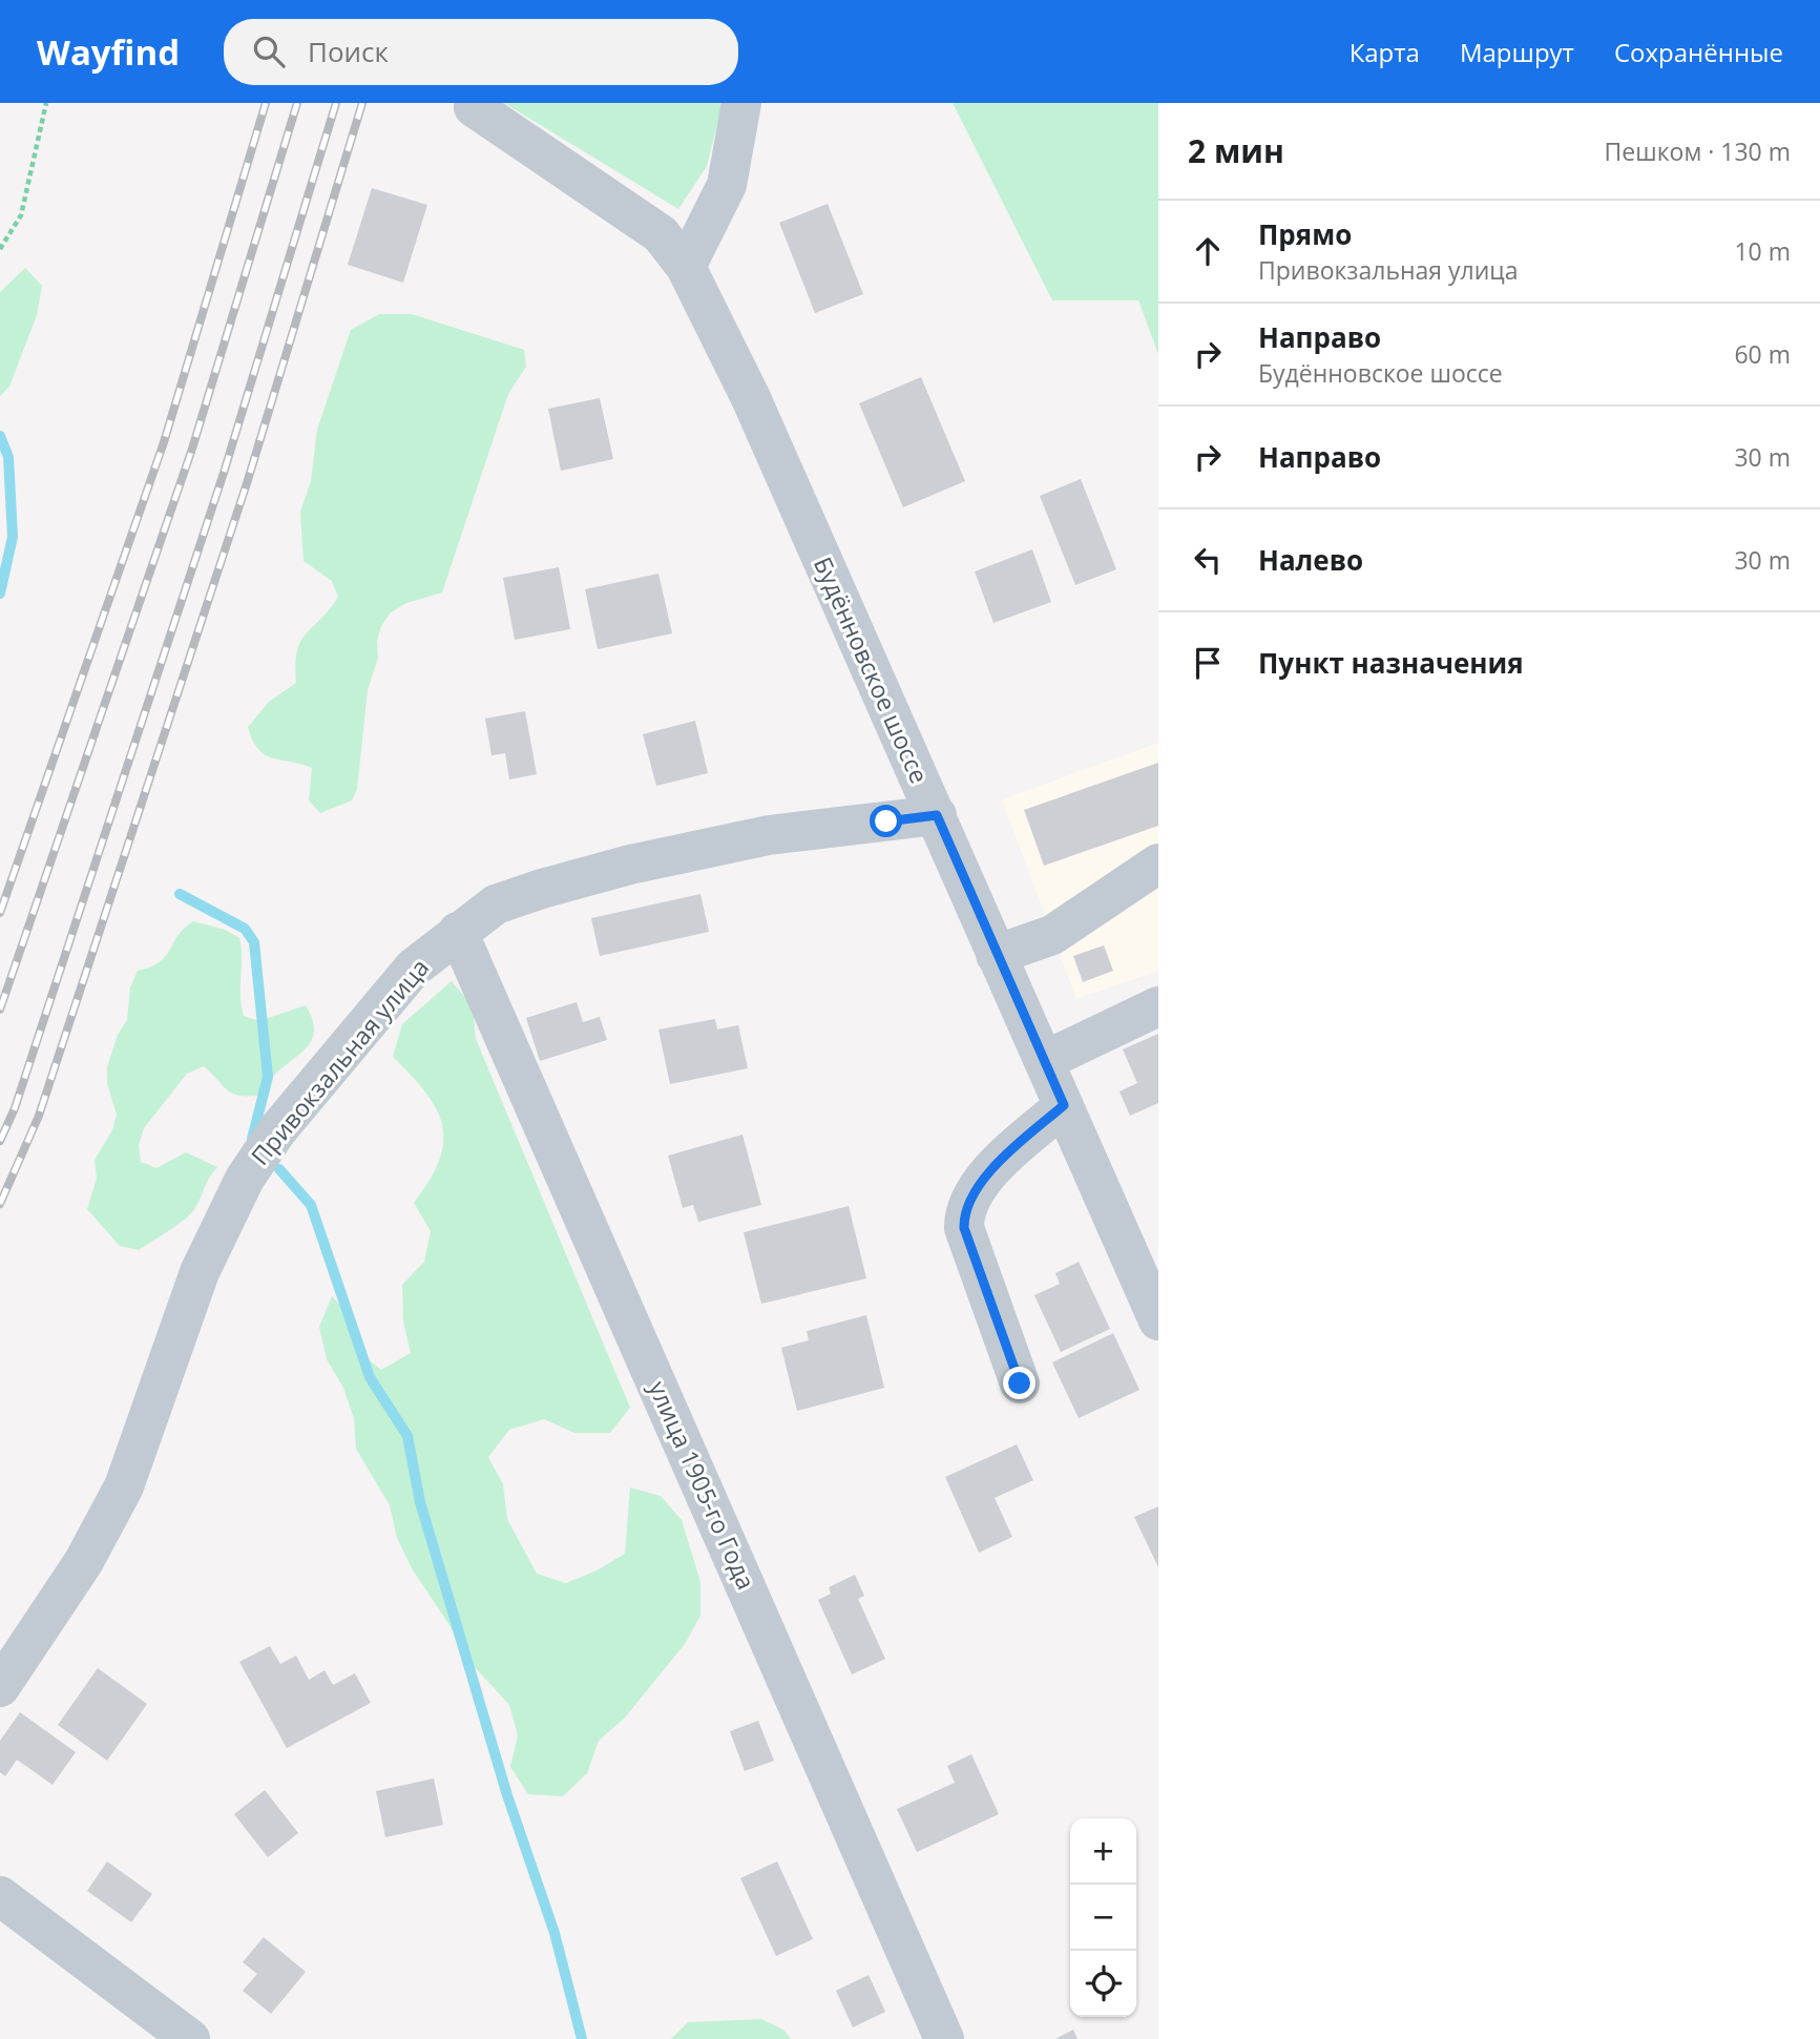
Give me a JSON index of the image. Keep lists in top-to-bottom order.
{
  "streets": {
    "street": ["Будённовское шоссе", "Привокзальная улица", "улица 1905-го Года"]
  },
  "crossings": [
    ["Будённовское шоссе", "Привокзальная улица"],
    ["Привокзальная улица", "улица 1905-го Года"]
  ],
  "page": {
    "header": "Wayfind",
    "search": "Поиск",
    "nav": ["Карта", "Маршрут", "Сохранённые"],
    "heading": ["2 мин", "Пешком · 130 m"],
    "list": [
      ["Прямо", "Привокзальная улица", "10 m"],
      ["Направо", "Будённовское шоссе", "60 m"],
      ["Направо", "30 m"],
      ["Налево", "30 m"],
      "Пункт назначения"
    ],
    "map_buttons": ["+", "−"]
  }
}
